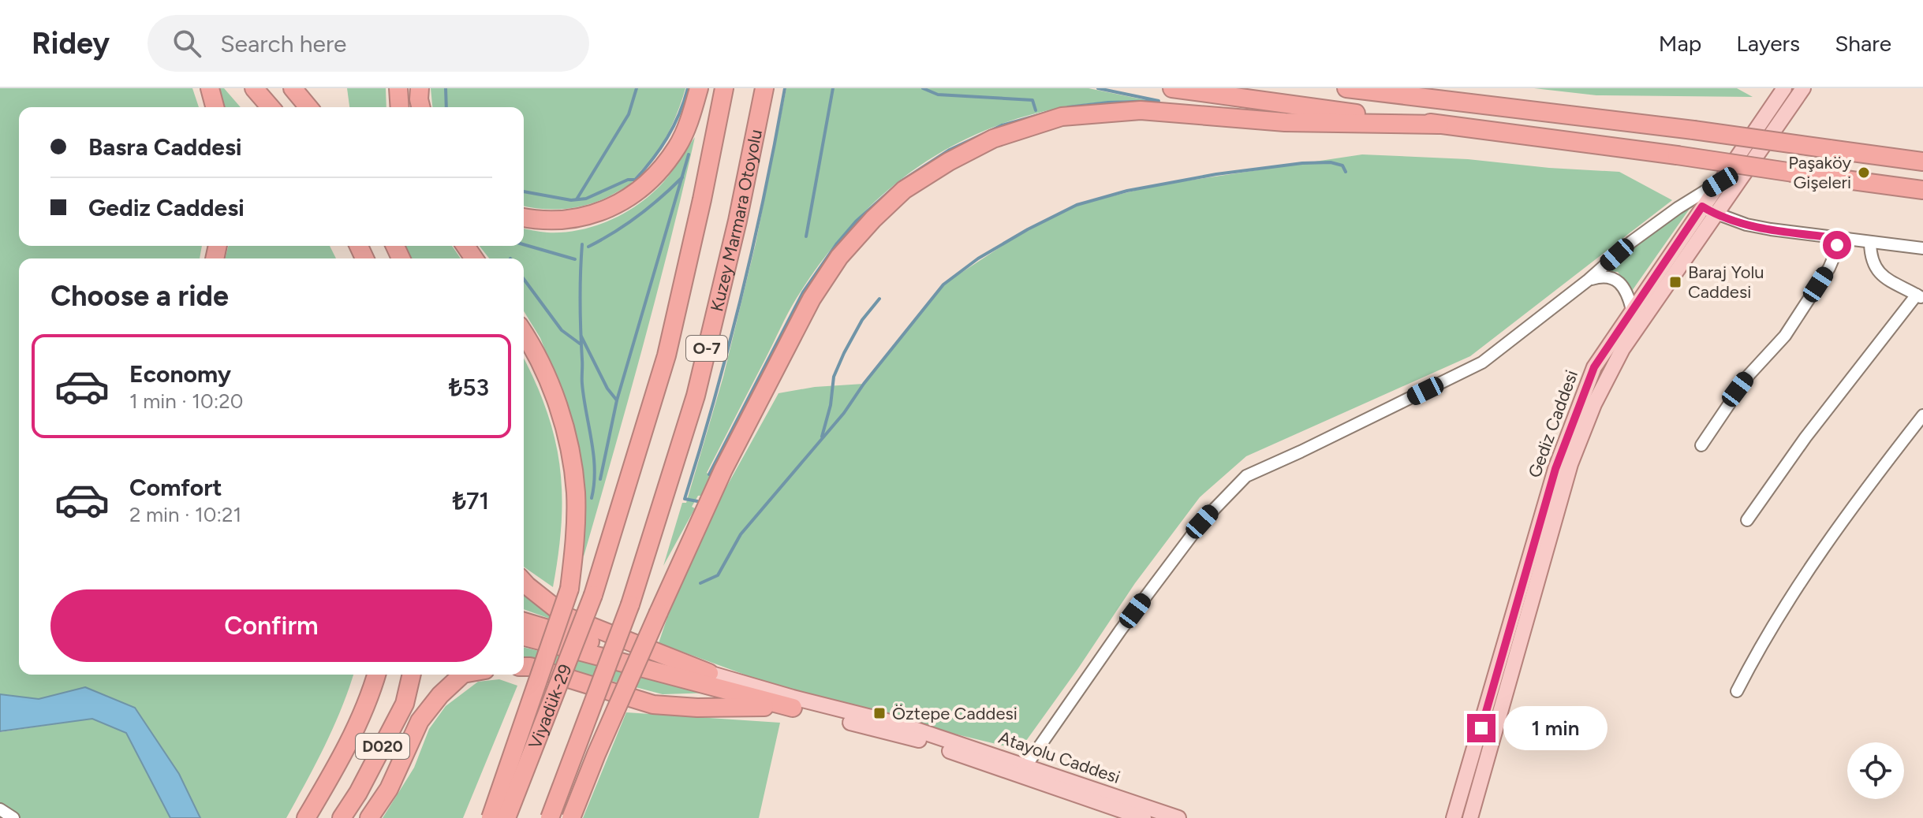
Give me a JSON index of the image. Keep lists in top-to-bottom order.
{
  "streets": {
    "highway": [
      "Kuzey Marmara Otoyolu",
      "O-7",
      "Viyadük-29",
      "D020"
    ],
    "main road": ["Gediz Caddesi", "Atayolu Caddesi"]
  },
  "places": {
    "other": ["Paşaköy Gişeleri"],
    "transit": ["Baraj Yolu Caddesi", "Öztepe Caddesi"]
  },
  "page": {
    "header": "Ridey",
    "search": "Search here",
    "nav": ["Map", "Layers", "Share"],
    "banner": ["Basra Caddesi", "Gediz Caddesi"],
    "heading": "Choose a ride",
    "list": [
      {
        "name": "Economy",
        "note": "1 min · 10:20",
        "value": "₺53"
      },
      {
        "name": "Comfort",
        "note": "2 min · 10:21",
        "value": "₺71"
      }
    ],
    "buttons": "Confirm",
    "bubble": "1 min"
  }
}
